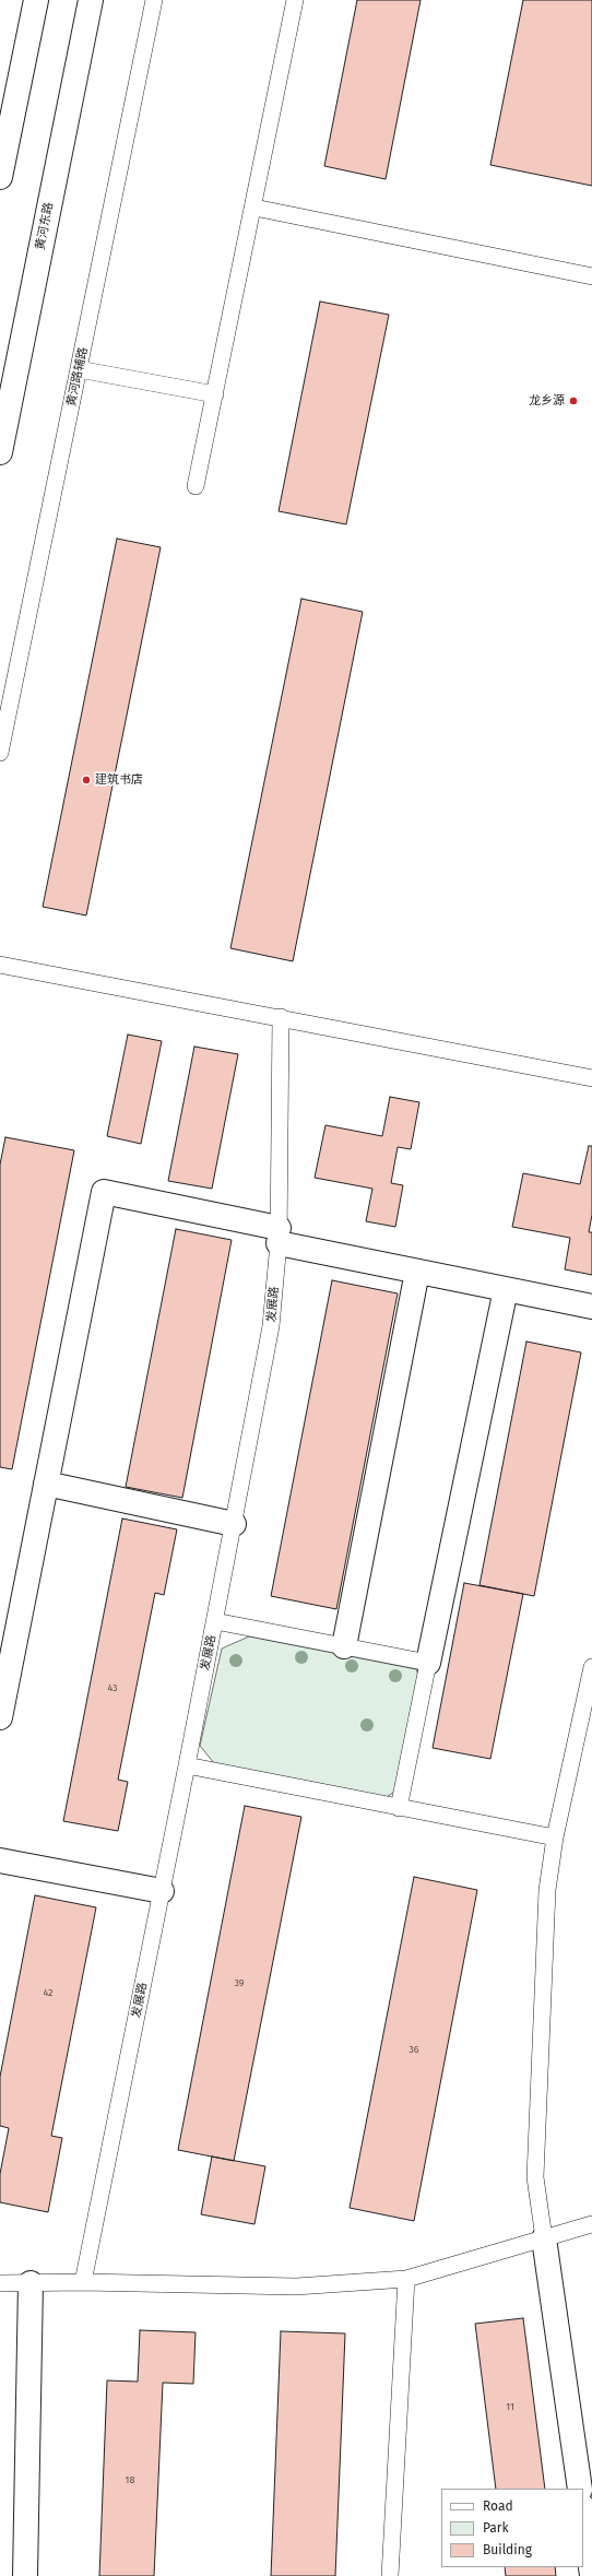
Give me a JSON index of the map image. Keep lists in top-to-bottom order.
{
  "streets": {
    "street": ["黄河东路"],
    "lane": ["黄河路辅路", "发展路"]
  },
  "places": ["龙乡源", "建筑书店"],
  "house_numbers": [
    "43",
    "39",
    "42",
    "36",
    "11",
    "18"
  ],
  "legend": ["Road", "Park", "Building"]
}
